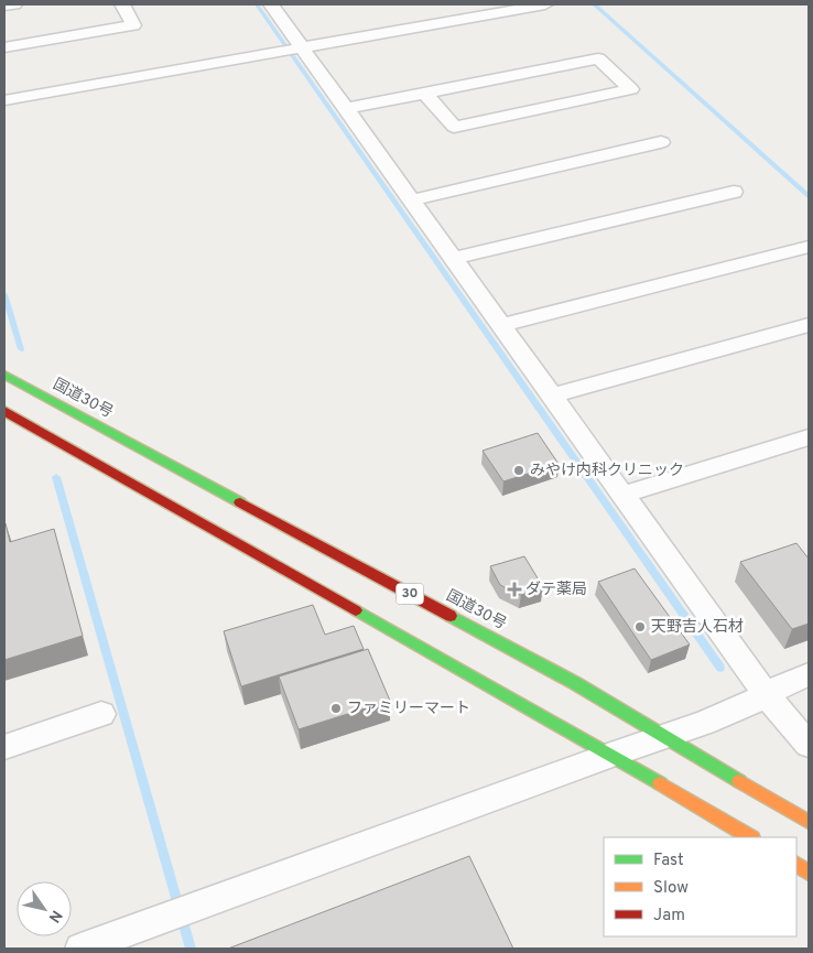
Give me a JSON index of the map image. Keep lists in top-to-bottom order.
{
  "streets": {
    "highway": ["国道30号", "30"]
  },
  "places": {
    "other": ["みやけ内科クリニック", "天野吉人石材", "ファミリーマート"],
    "health": ["ダテ薬局"]
  },
  "legend": ["Fast", "Slow", "Jam"],
  "north": "bottom right"
}
